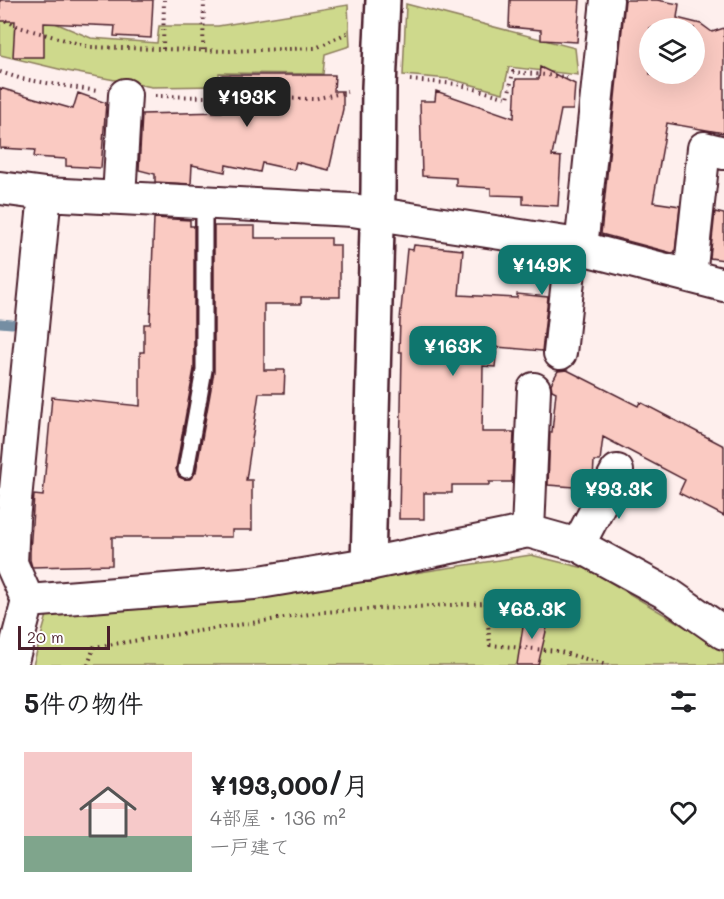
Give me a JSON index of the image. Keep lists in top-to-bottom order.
{
  "scale_bar": "20 m",
  "page": {
    "price": [
      "¥193K",
      "¥149K",
      "¥163K",
      "¥93.3K",
      "¥68.3K"
    ],
    "scale": "20 m",
    "heading": "5件の物件",
    "list": [
      {
        "name": "¥193,000/月",
        "note": "4部屋 · 136 m² · 一戸建て"
      }
    ]
  }
}
